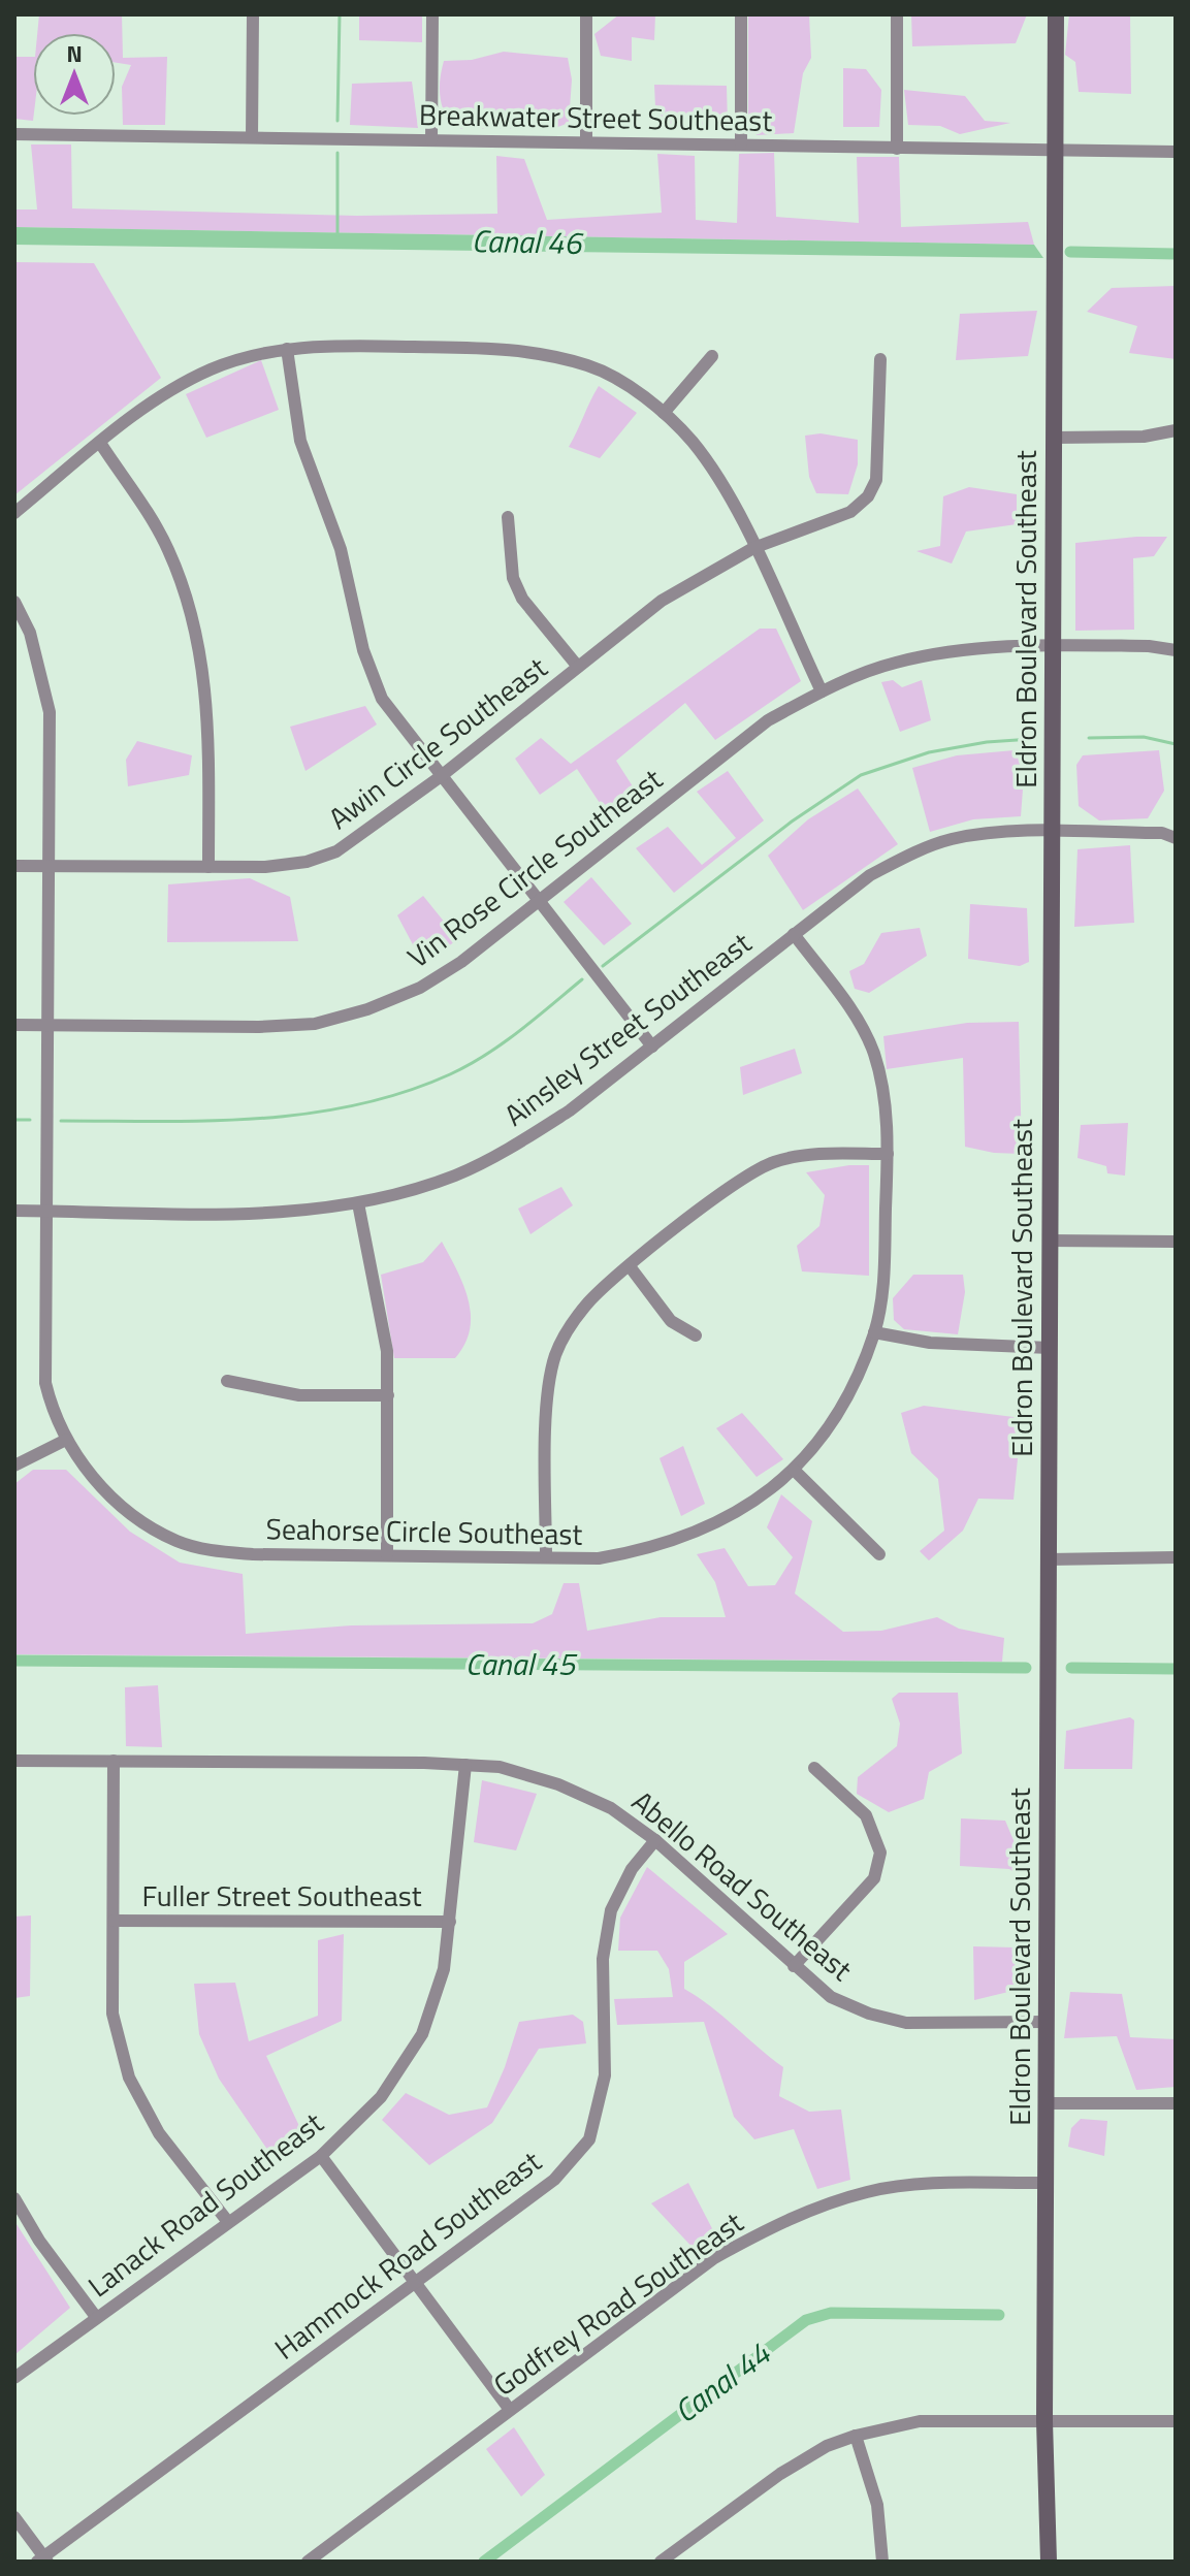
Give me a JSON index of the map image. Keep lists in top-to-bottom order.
{
  "streets": {
    "street": [
      "Breakwater Street Southeast",
      "Eldron Boulevard Southeast",
      "Awin Circle Southeast",
      "Vin Rose Circle Southeast",
      "Ainsley Street Southeast",
      "Seahorse Circle Southeast",
      "Abello Road Southeast",
      "Fuller Street Southeast",
      "Lanack Road Southeast",
      "Hammock Road Southeast",
      "Godfrey Road Southeast"
    ]
  },
  "crossings": [
    ["Breakwater Street Southeast", "Eldron Boulevard Southeast"],
    ["Eldron Boulevard Southeast", "Vin Rose Circle Southeast"],
    ["Eldron Boulevard Southeast", "Ainsley Street Southeast"],
    ["Eldron Boulevard Southeast", "Abello Road Southeast"],
    ["Eldron Boulevard Southeast", "Godfrey Road Southeast"],
    ["Awin Circle Southeast", "Seahorse Circle Southeast"],
    ["Vin Rose Circle Southeast", "Seahorse Circle Southeast"],
    ["Ainsley Street Southeast", "Seahorse Circle Southeast"],
    ["Abello Road Southeast", "Lanack Road Southeast"],
    ["Abello Road Southeast", "Hammock Road Southeast"],
    ["Fuller Street Southeast", "Lanack Road Southeast"]
  ],
  "water": ["Canal 46", "Canal 45", "Canal 44"],
  "north": "top"
}
